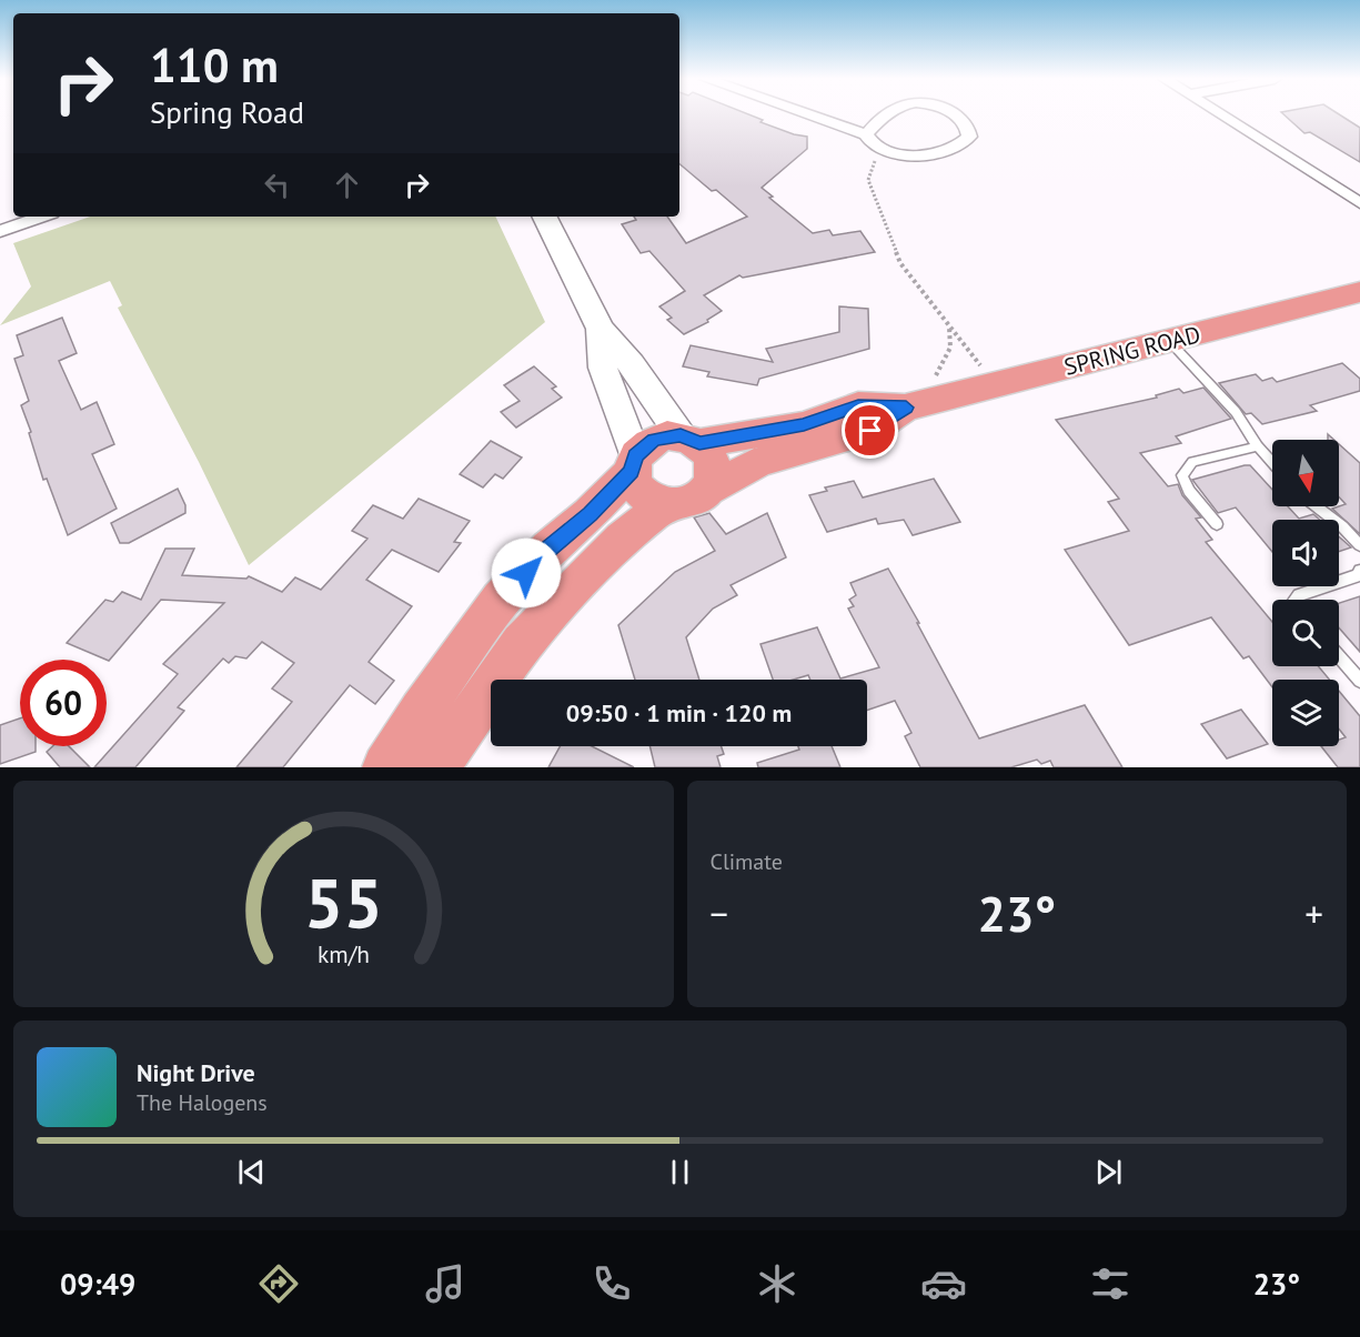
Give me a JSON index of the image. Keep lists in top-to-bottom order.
{
  "streets": {
    "main road": ["SPRING ROAD"]
  },
  "north": "bottom",
  "page": {
    "turn": ["110 m", "Spring Road"],
    "limit": "60",
    "trip": "09:50 · 1 min · 120 m",
    "tile": "Climate",
    "heat": ["−", "23°", "+"],
    "song": ["Night Drive", "The Halogens"],
    "tabs": ["09:49", "23°"],
    "gauge": ["55", "km/h"]
  }
}
